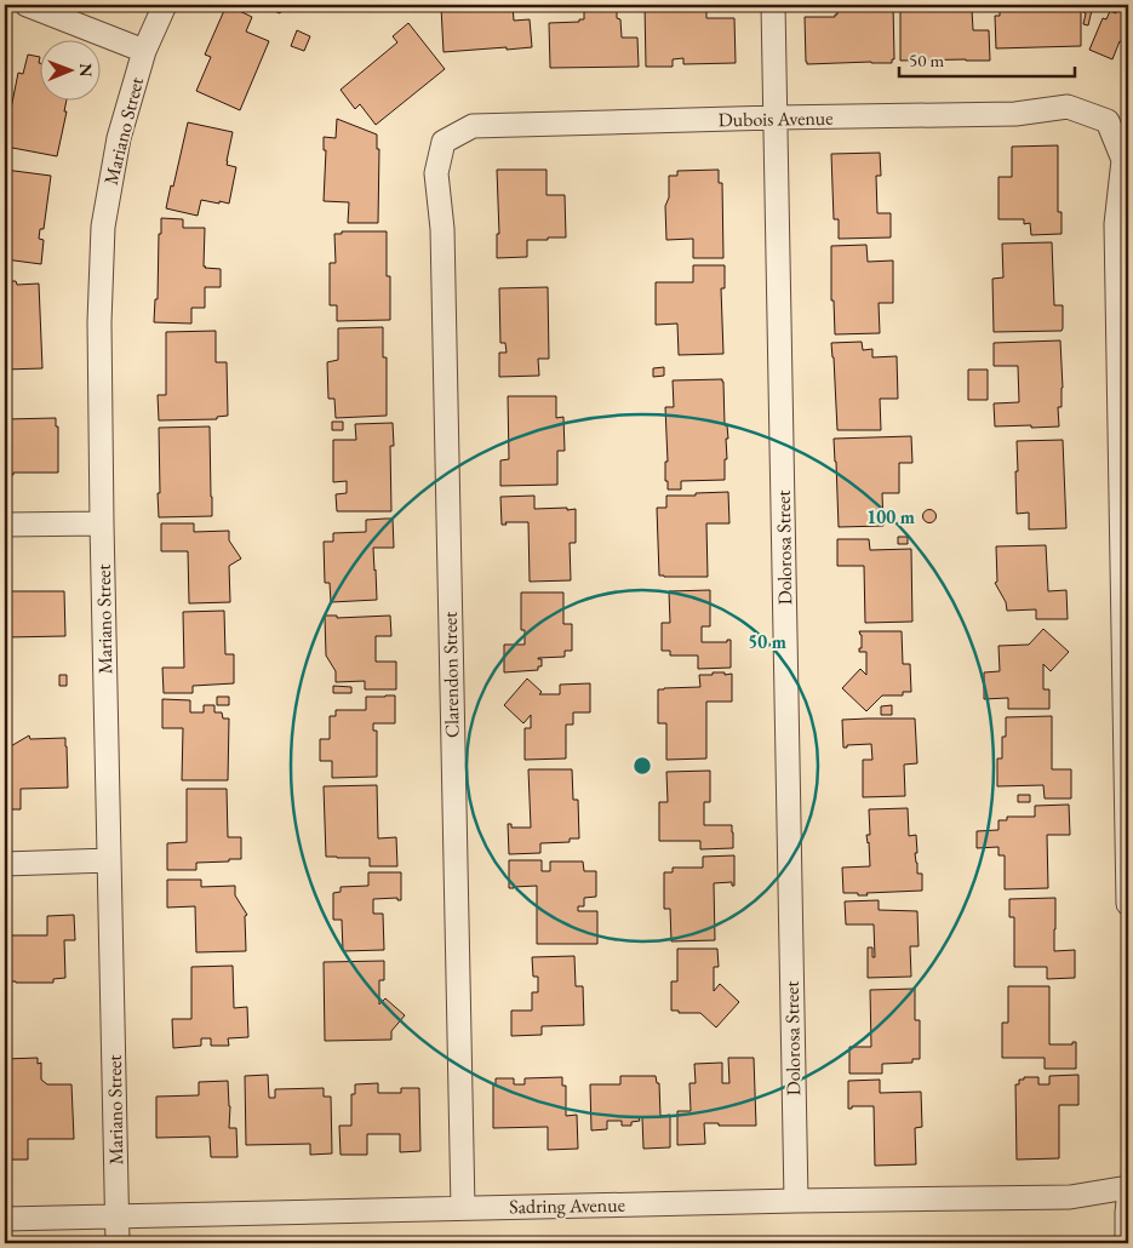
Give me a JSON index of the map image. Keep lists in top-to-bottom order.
{
  "streets": {
    "street": [
      "Dubois Avenue",
      "Mariano Street",
      "Dolorosa Street",
      "Clarendon Street",
      "Sadring Avenue"
    ]
  },
  "crossings": [
    ["Dubois Avenue", "Dolorosa Street"],
    ["Dubois Avenue", "Clarendon Street"],
    ["Mariano Street", "Sadring Avenue"],
    ["Dolorosa Street", "Sadring Avenue"],
    ["Clarendon Street", "Sadring Avenue"]
  ],
  "scale_bar": "50 m",
  "north": "right",
  "rings": ["100 m", "50 m"]
}
